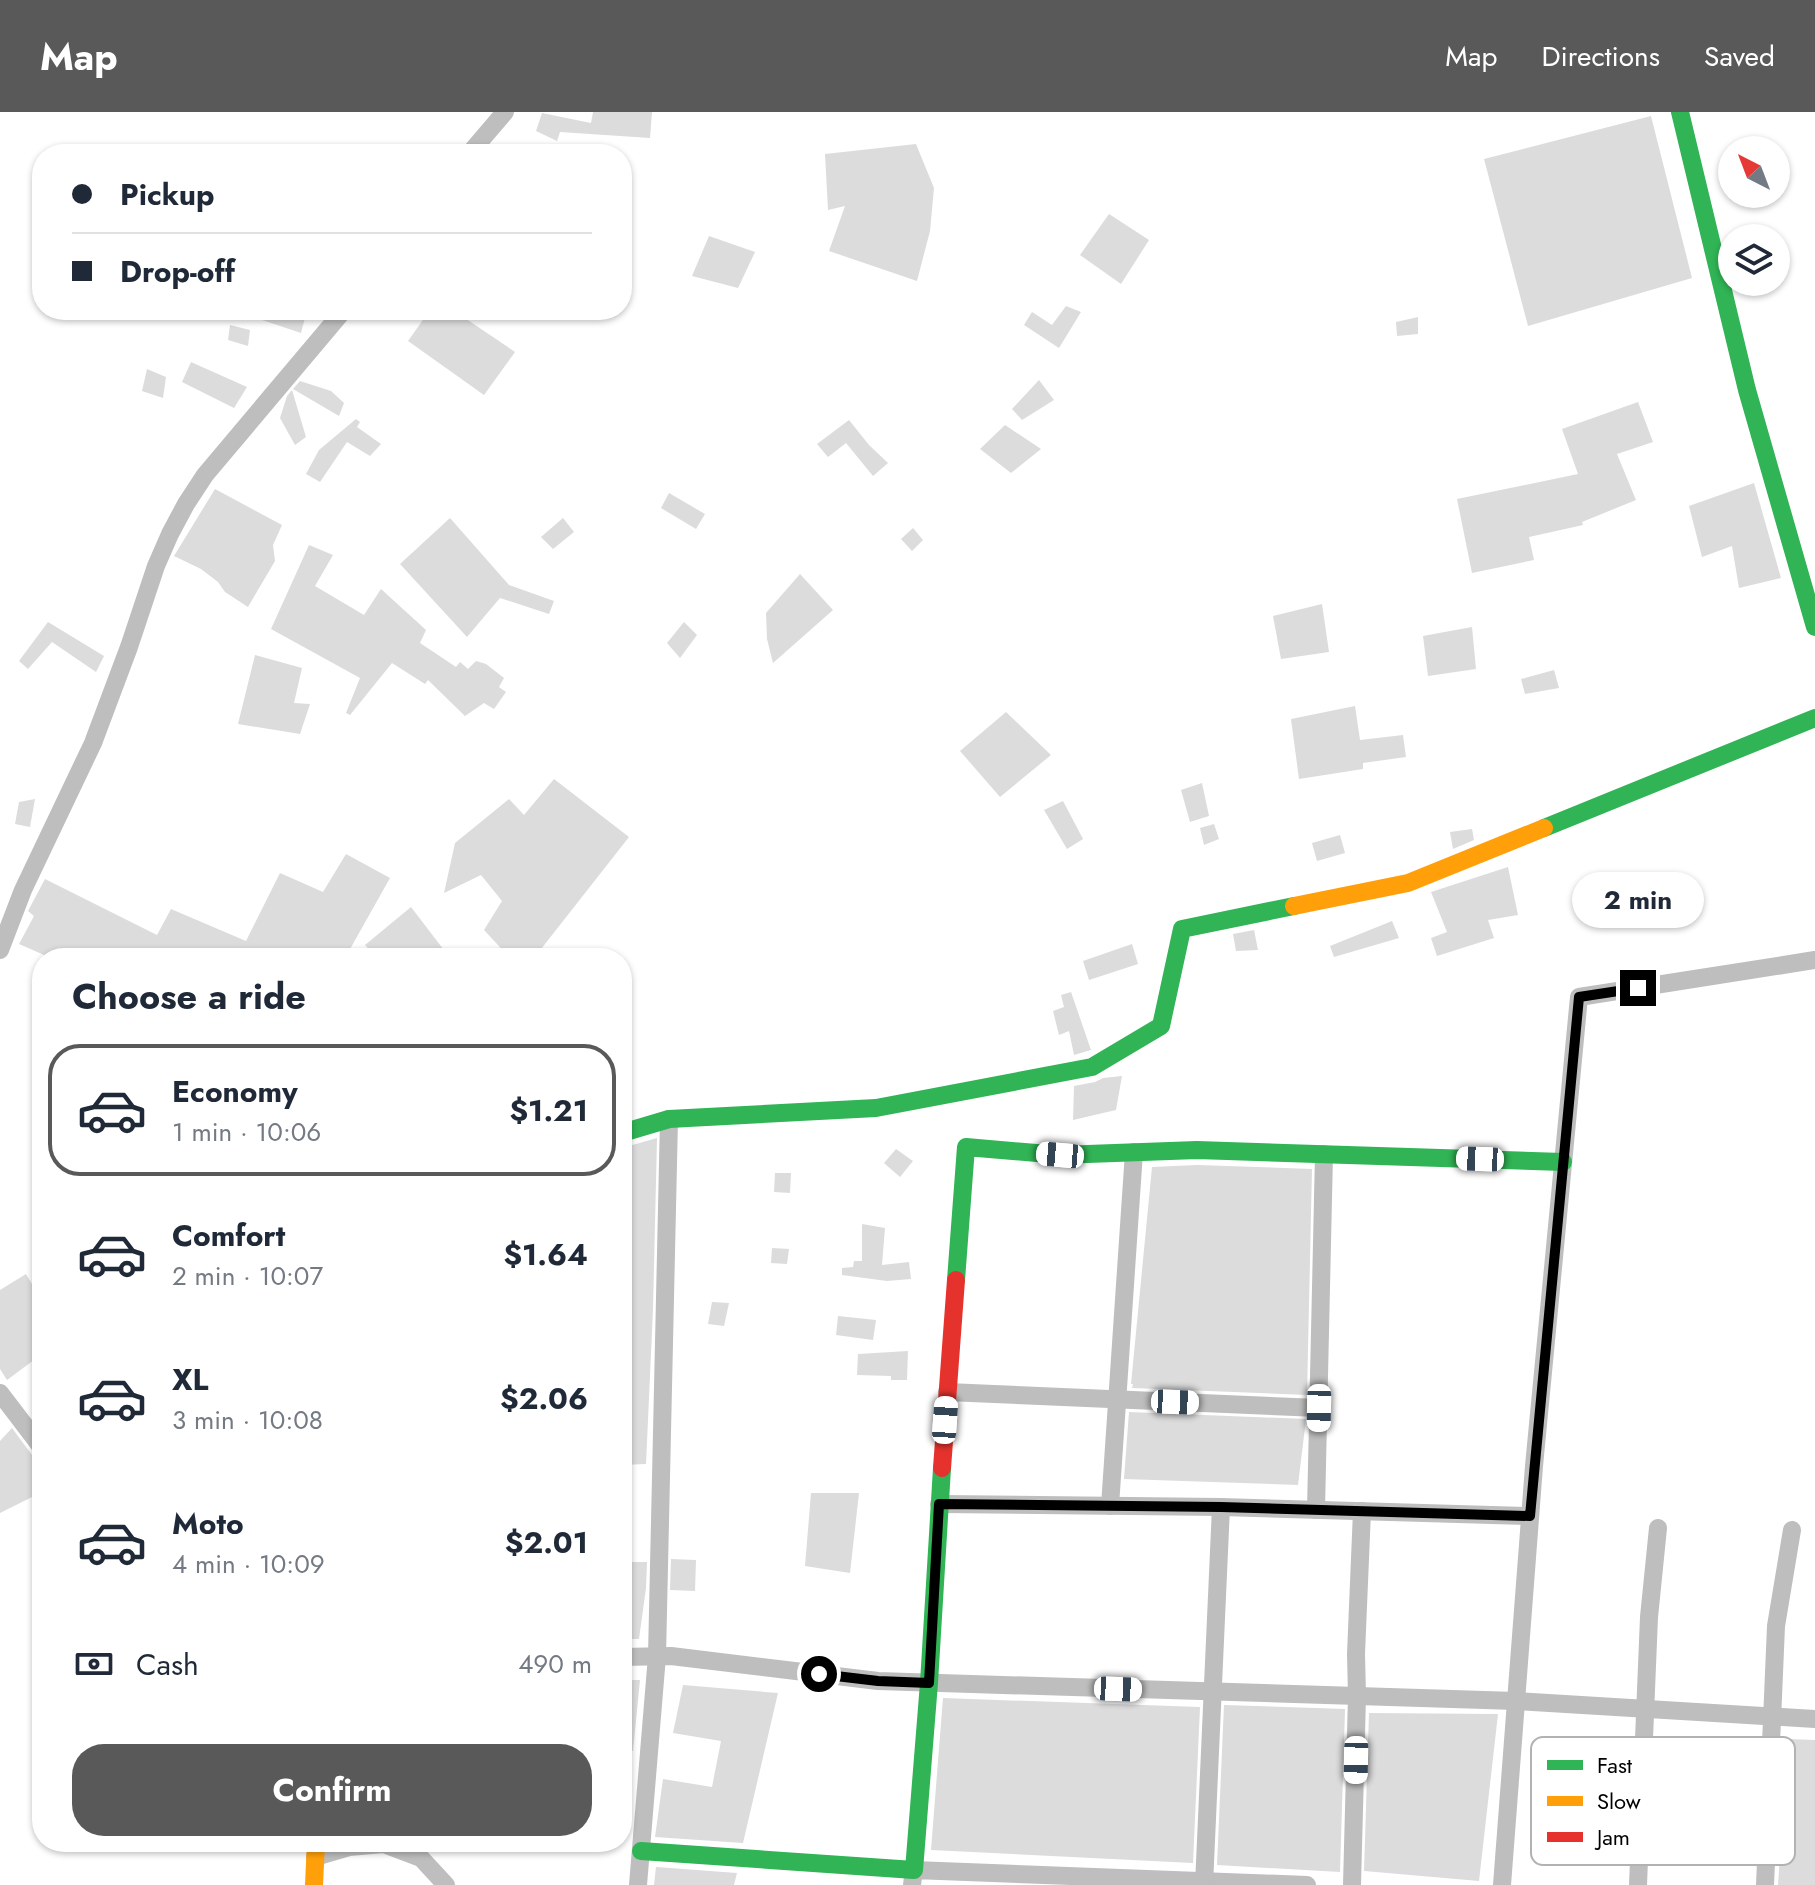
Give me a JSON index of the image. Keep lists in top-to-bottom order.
{
  "legend": ["Fast", "Slow", "Jam"],
  "north": "top left",
  "page": {
    "header": "Map",
    "nav": ["Map", "Directions", "Saved"],
    "banner": ["Pickup", "Drop-off"],
    "bubble": "2 min",
    "heading": "Choose a ride",
    "list": [
      {
        "name": "Economy",
        "note": "1 min · 10:06",
        "value": "$1.21"
      },
      {
        "name": "Comfort",
        "note": "2 min · 10:07",
        "value": "$1.64"
      },
      {
        "name": "XL",
        "note": "3 min · 10:08",
        "value": "$2.06"
      },
      {
        "name": "Moto",
        "note": "4 min · 10:09",
        "value": "$2.01"
      }
    ],
    "pay": ["Cash", "490 m"],
    "buttons": "Confirm"
  }
}
